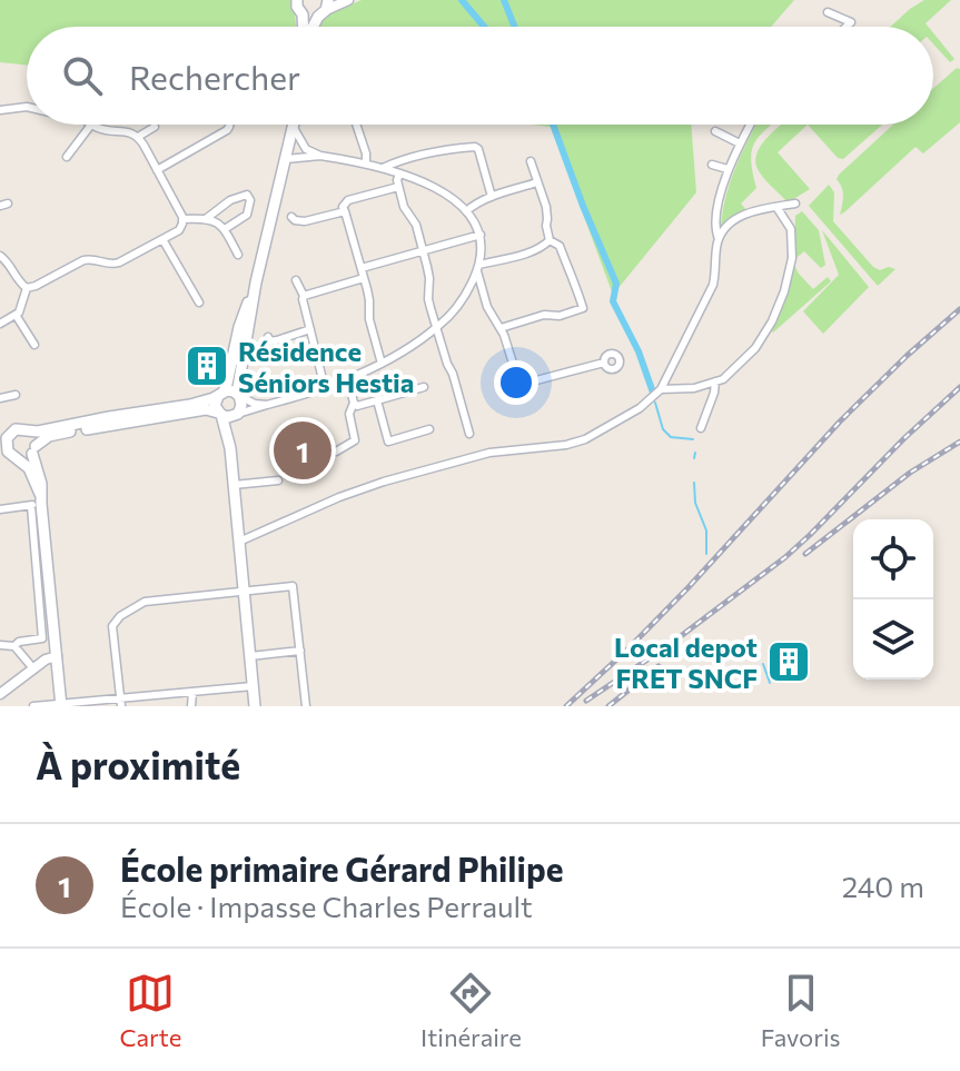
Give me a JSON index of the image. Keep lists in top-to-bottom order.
{
  "places": {
    "building": ["Résidence Séniors Hestia", "Local depot FRET SNCF"]
  },
  "page": {
    "search": "Rechercher",
    "pins": "1",
    "heading": "À proximité",
    "list": [
      {
        "mark": "1",
        "name": "École primaire Gérard Philipe",
        "note": "École · Impasse Charles Perrault",
        "value": "240 m"
      }
    ],
    "nav": ["Carte", "Itinéraire", "Favoris"]
  }
}
